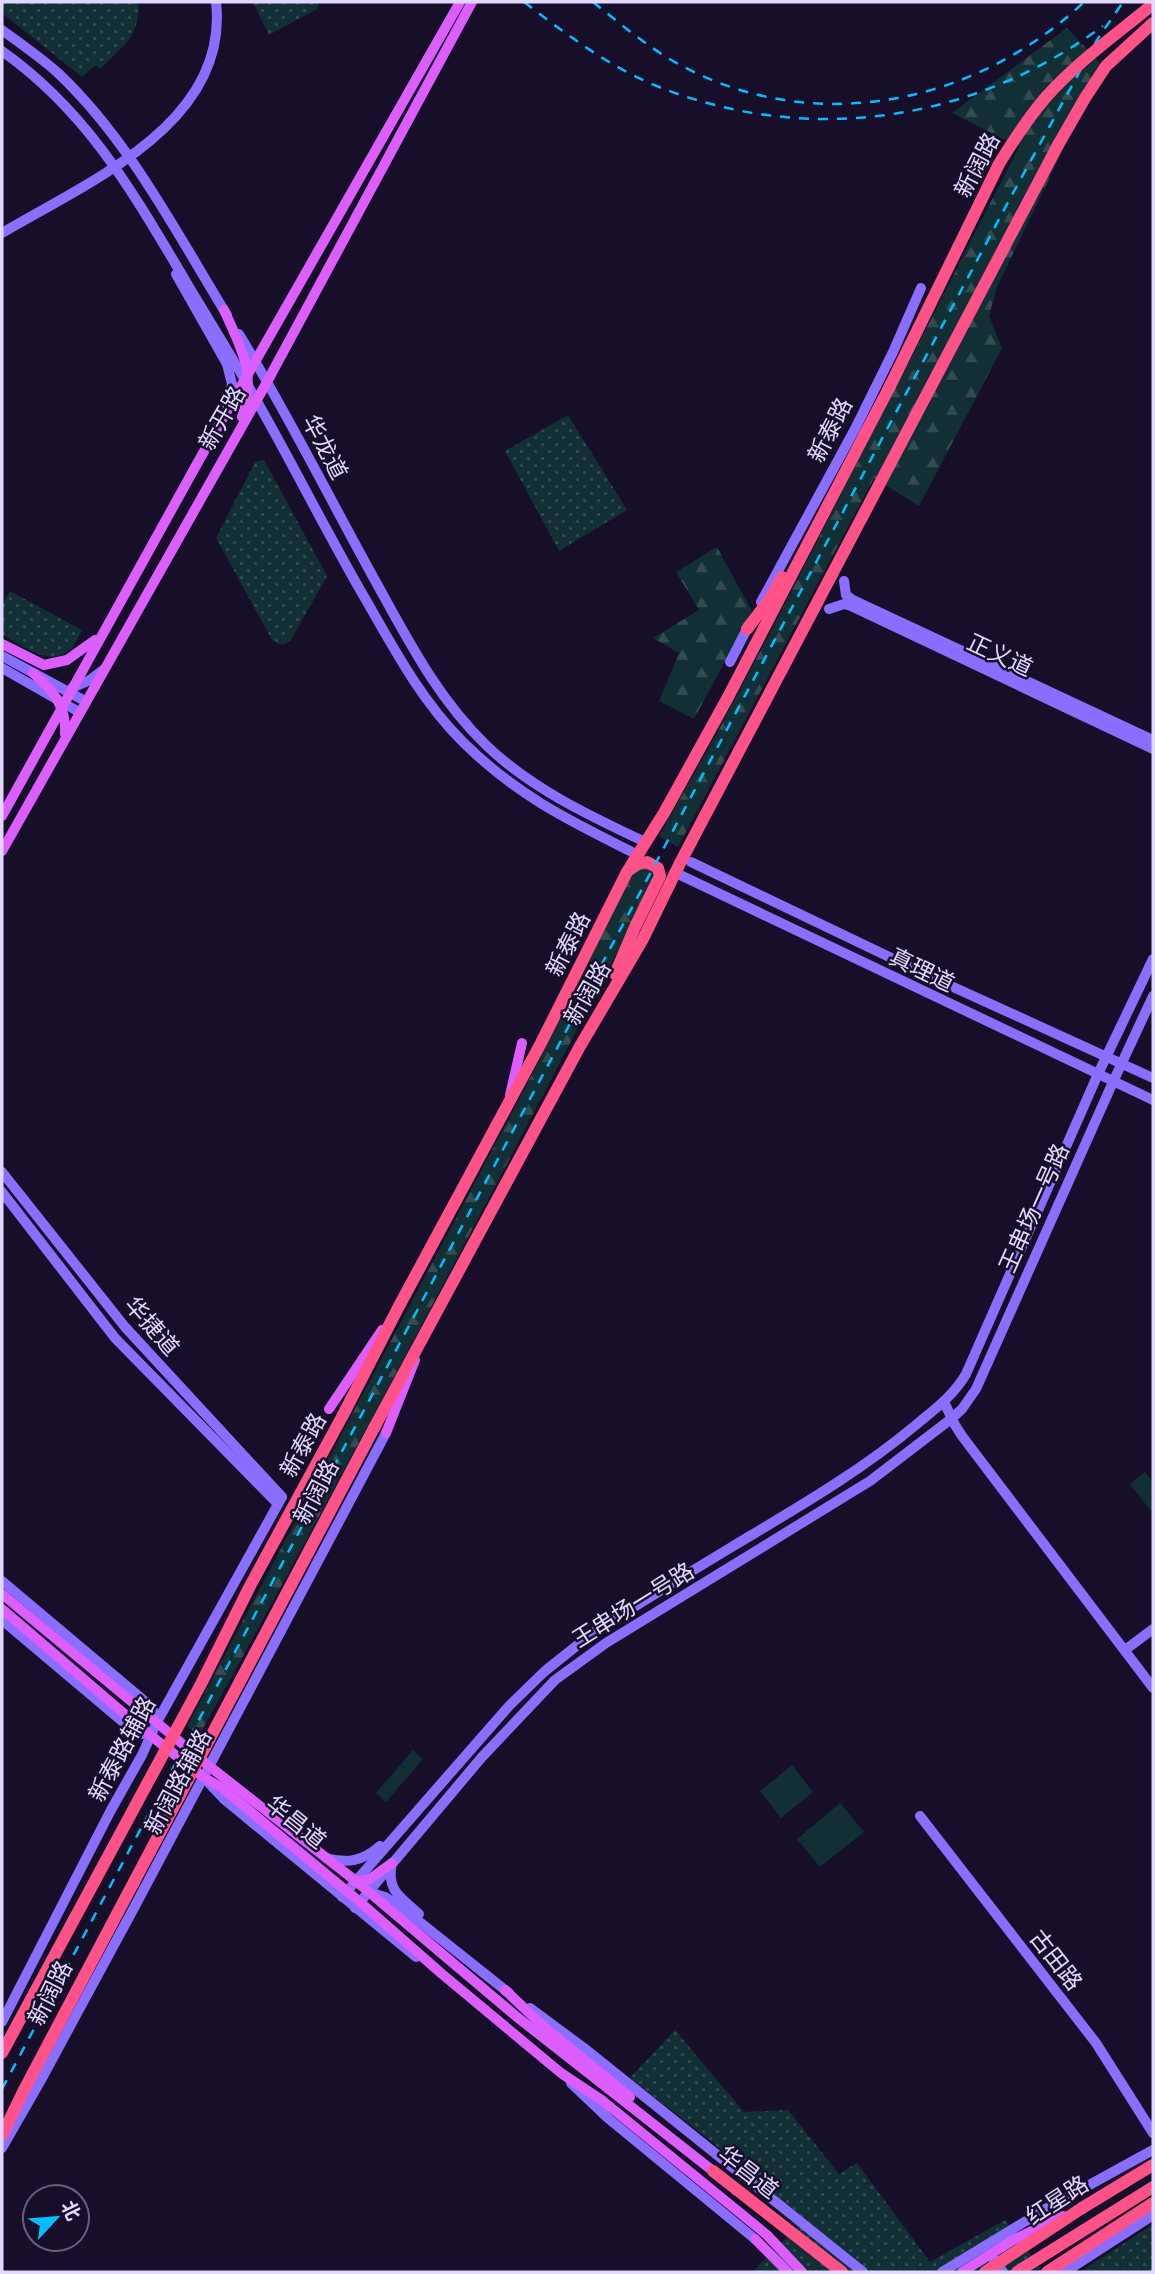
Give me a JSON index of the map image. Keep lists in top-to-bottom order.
{
  "streets": {
    "highway": [
      "新阔路",
      "新泰路",
      "华昌道",
      "红星路"
    ],
    "main road": ["新开路"],
    "street": [
      "华龙道",
      "正义道",
      "真理道",
      "王串场一号路",
      "华捷道",
      "新泰路辅路",
      "新阔路辅路",
      "古田路"
    ]
  },
  "crossings": [
    ["新阔路", "新泰路"],
    ["新阔路", "真理道"],
    ["新阔路", "新阔路辅路"],
    ["新开路", "华龙道"],
    ["新泰路", "华龙道"],
    ["真理道", "王串场一号路"],
    ["王串场一号路", "华昌道"],
    ["华捷道", "新泰路辅路"],
    ["新泰路辅路", "华昌道"],
    ["新阔路辅路", "华昌道"]
  ],
  "north": "top right"
}
